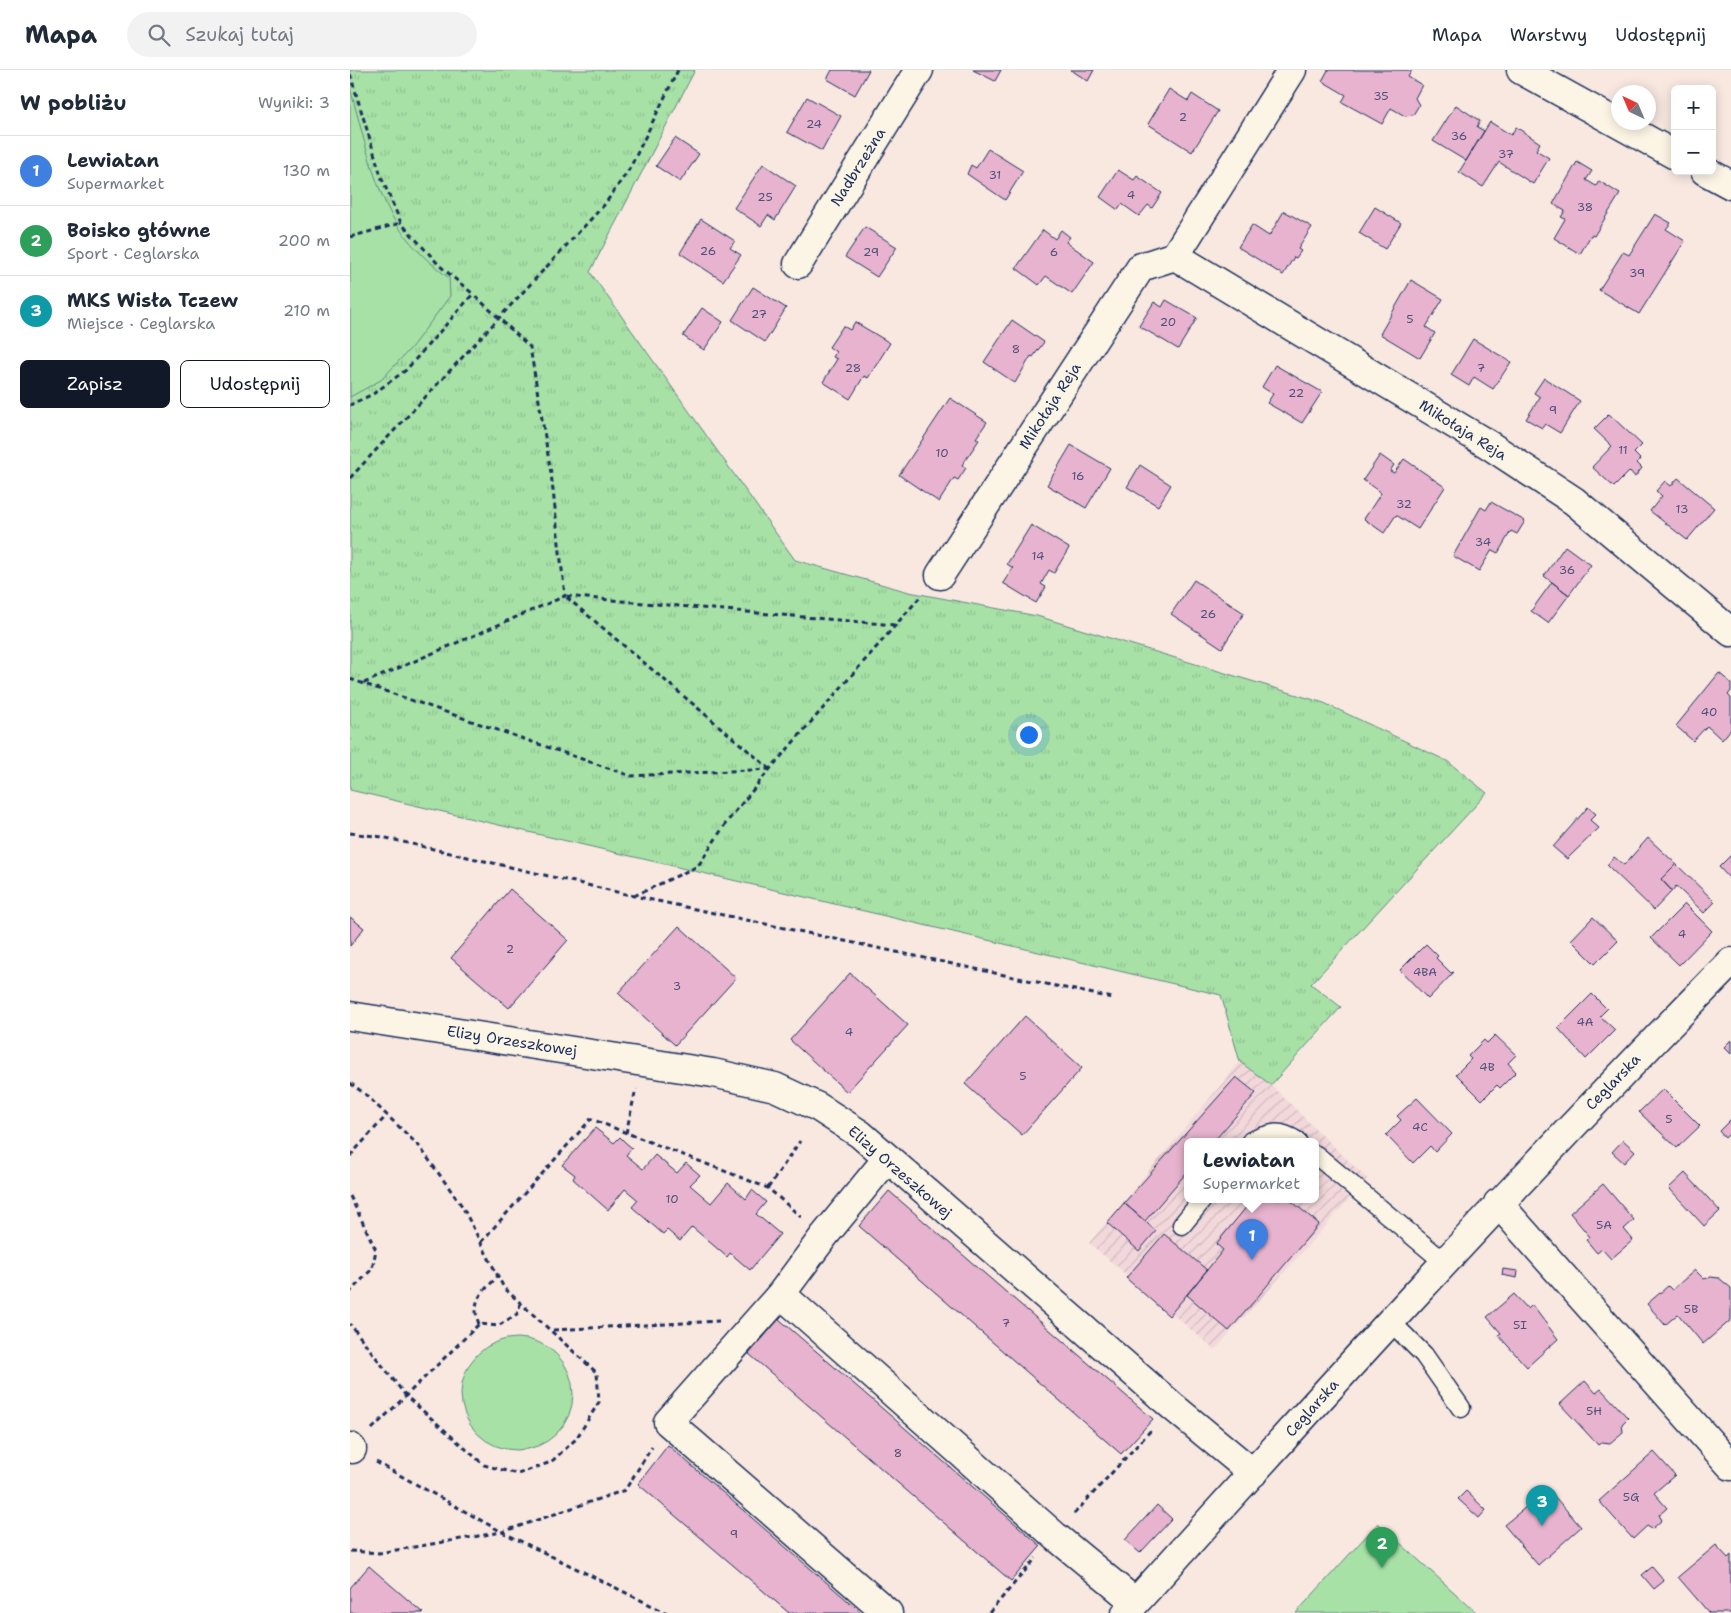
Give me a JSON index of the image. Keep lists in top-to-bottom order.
{
  "streets": {
    "street": [
      "Nadbrzeżna",
      "Mikołaja Reja",
      "Elizy Orzeszkowej",
      "Ceglarska"
    ]
  },
  "crossings": [
    ["Elizy Orzeszkowej", "Ceglarska"]
  ],
  "house_numbers": [
    "35",
    "2",
    "24",
    "36",
    "37",
    "31",
    "4",
    "25",
    "38",
    "26",
    "29",
    "6",
    "39",
    "27",
    "5",
    "20",
    "8",
    "28",
    "7",
    "22",
    "9",
    "11",
    "10",
    "16",
    "32",
    "13",
    "34",
    "14",
    "36",
    "26",
    "40",
    "4",
    "2",
    "4BA",
    "3",
    "4A",
    "4",
    "4B",
    "5",
    "5",
    "4C",
    "10",
    "5A",
    "5B",
    "7",
    "5I",
    "5H",
    "8",
    "5G",
    "9"
  ],
  "north": "top left",
  "page": {
    "header": "Mapa",
    "search": "Szukaj tutaj",
    "nav": ["Mapa", "Warstwy", "Udostępnij"],
    "heading": ["W pobliżu", "Wyniki: 3"],
    "map_buttons": ["+", "−"],
    "list": [
      {
        "mark": "1",
        "name": "Lewiatan",
        "note": "Supermarket",
        "value": "130 m"
      },
      {
        "mark": "2",
        "name": "Boisko główne",
        "note": "Sport · Ceglarska",
        "value": "200 m"
      },
      {
        "mark": "3",
        "name": "MKS Wisła Tczew",
        "note": "Miejsce · Ceglarska",
        "value": "210 m"
      }
    ],
    "buttons": ["Zapisz", "Udostępnij"],
    "popup": ["Lewiatan", "Supermarket"],
    "pins": ["1", "3", "2"]
  }
}
